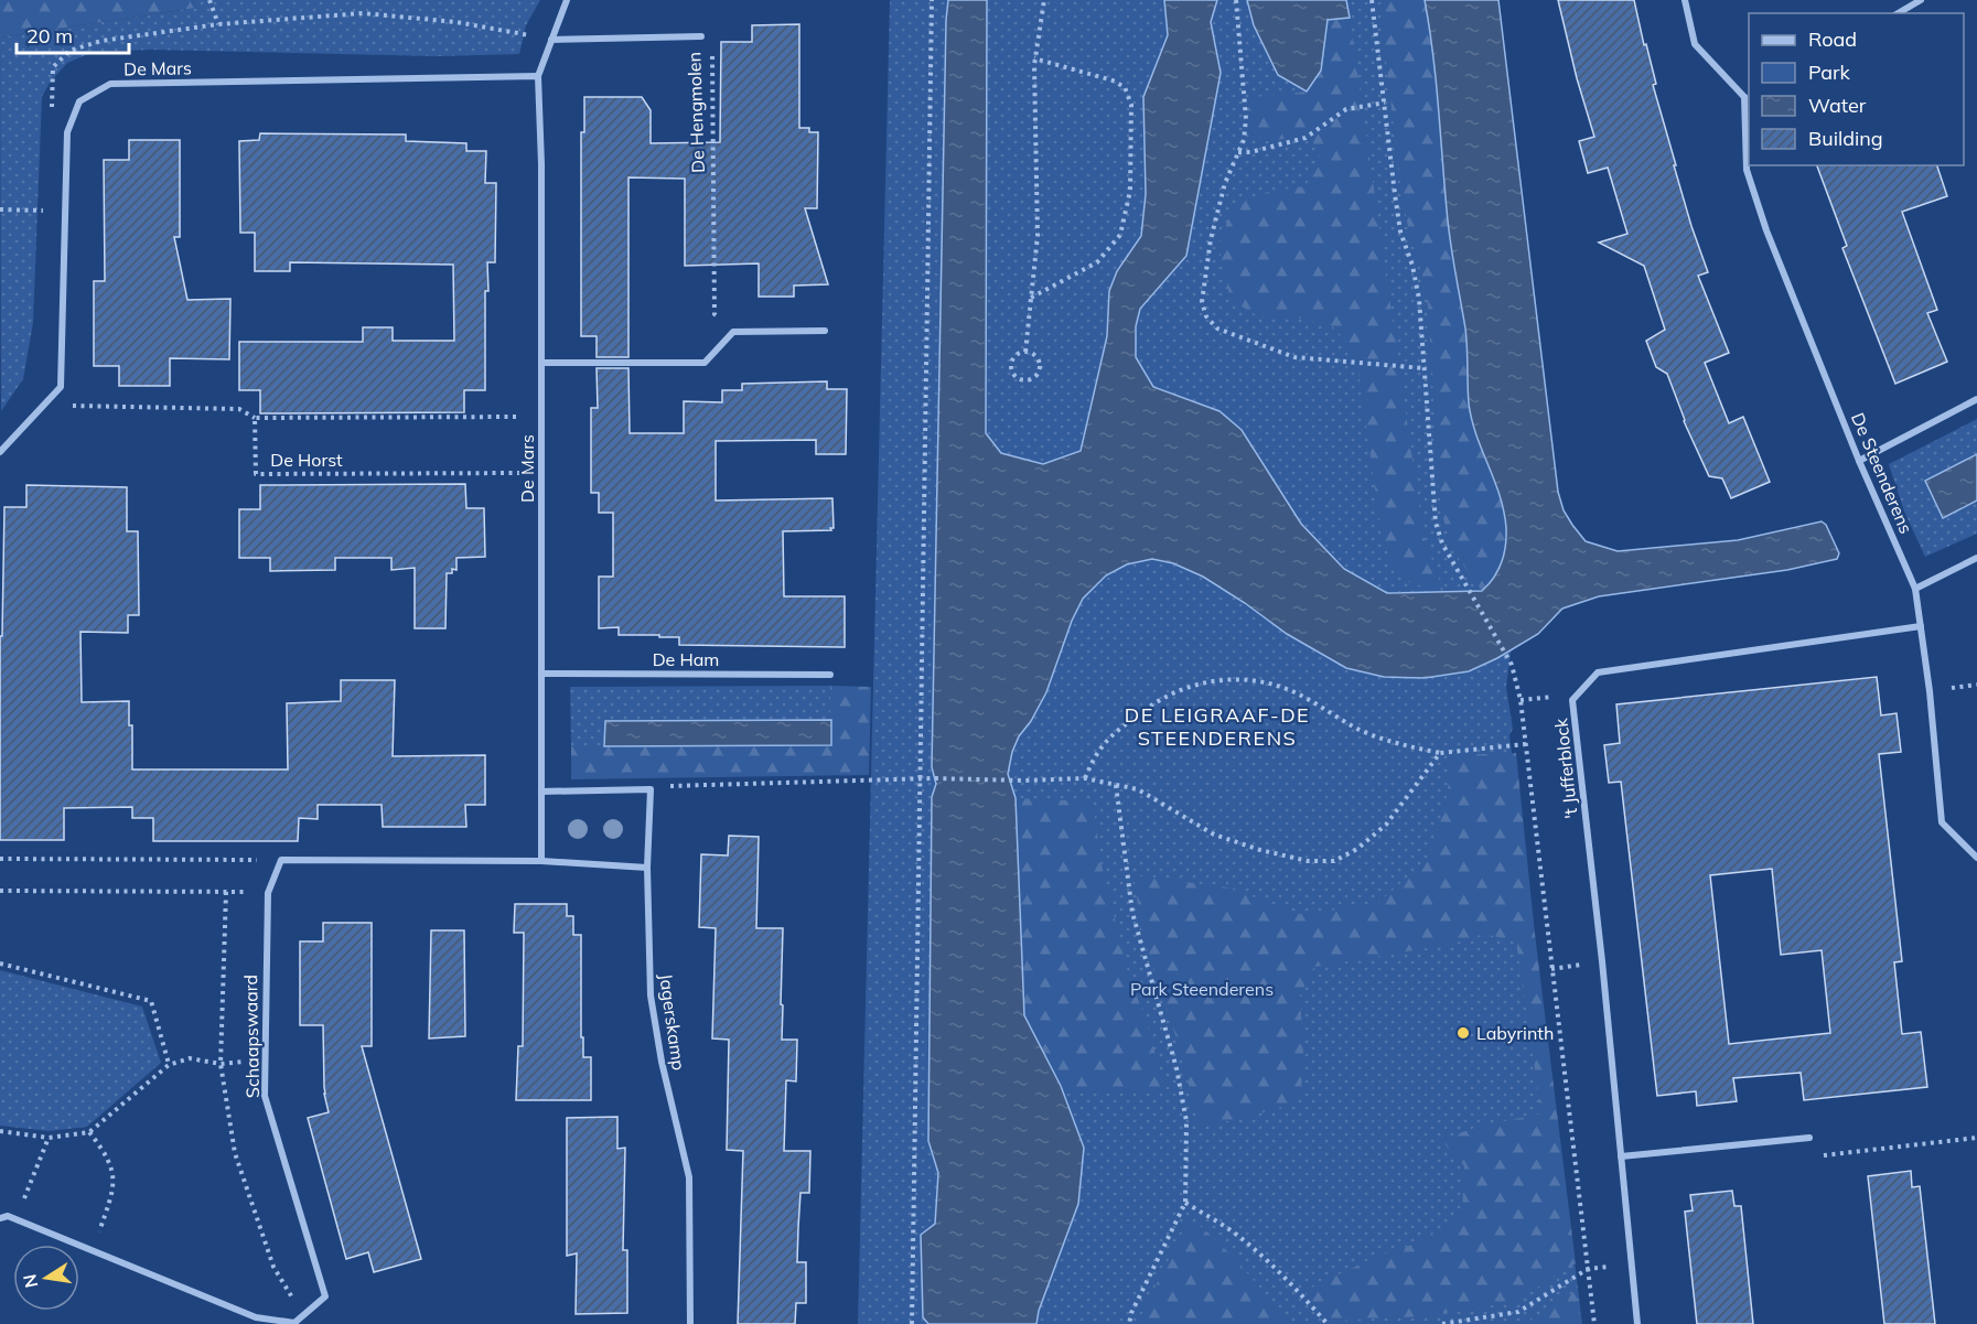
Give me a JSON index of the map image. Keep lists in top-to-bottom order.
{
  "streets": {
    "street": [
      "De Mars",
      "De Hengmolen",
      "De Steenderens",
      "De Ham",
      "'t Jufferblock",
      "Jagerskamp",
      "Schaapswaard"
    ],
    "path": ["De Horst"]
  },
  "crossings": [
    ["De Mars", "De Hengmolen"],
    ["De Mars", "De Horst"],
    ["De Mars", "De Ham"],
    ["De Steenderens", "'t Jufferblock"]
  ],
  "districts": ["DE LEIGRAAF-DE STEENDERENS"],
  "parks": ["Park Steenderens"],
  "places": ["Labyrinth"],
  "legend": [
    "Road",
    "Park",
    "Water",
    "Building"
  ],
  "scale_bar": "20 m",
  "north": "left"
}
